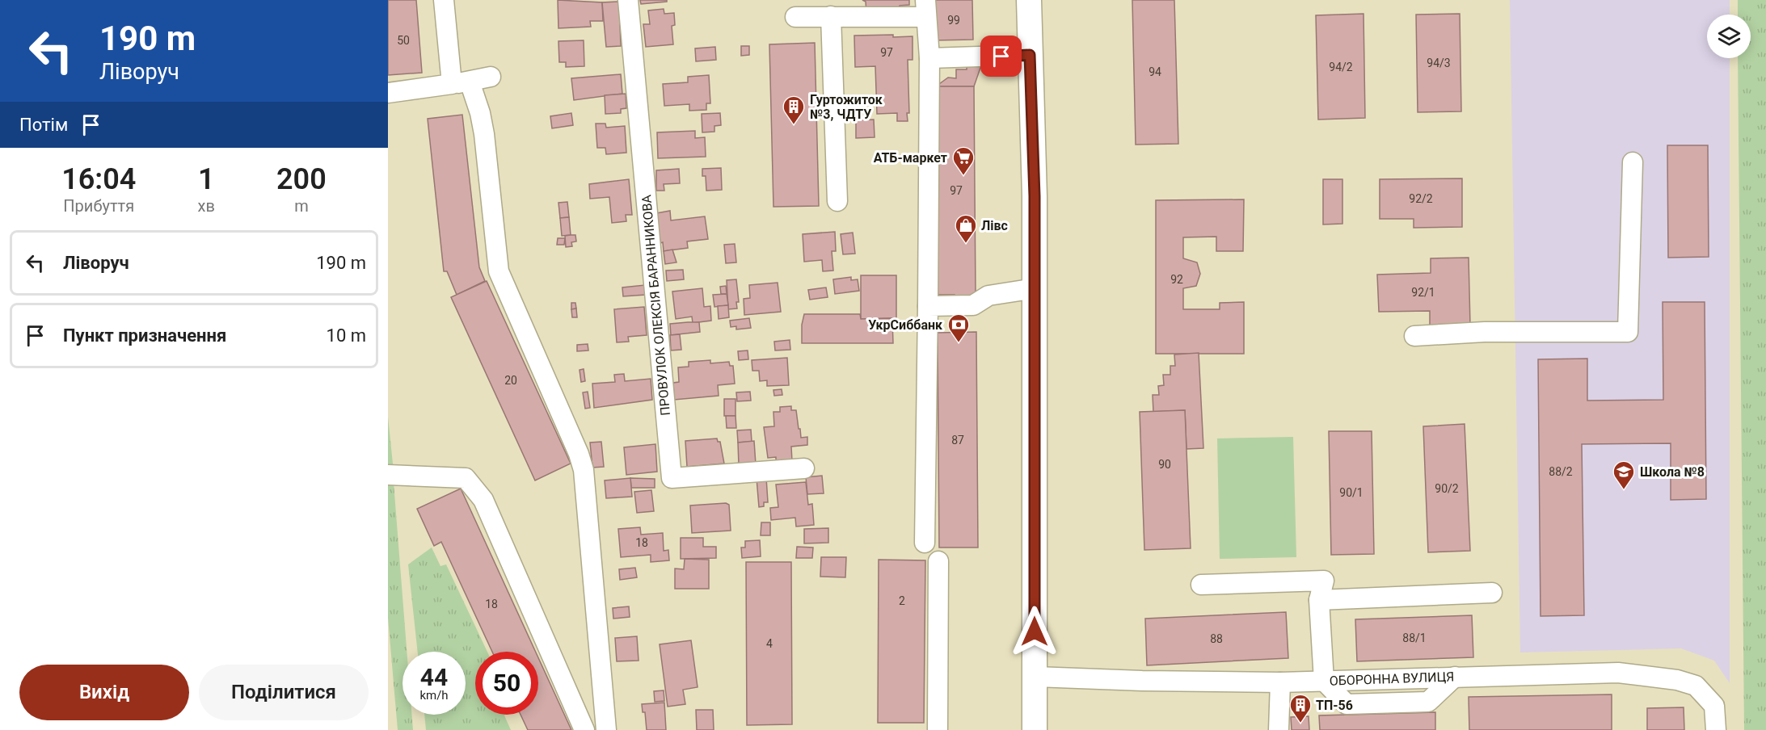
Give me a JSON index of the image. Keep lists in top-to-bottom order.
{
  "streets": {
    "street": ["ПРОВУЛОК ОЛЕКСІЯ БАРАННИКОВА", "ОБОРОННА ВУЛИЦЯ"]
  },
  "places": {
    "building": ["Гуртожиток №3, ЧДТУ", "ТП-56"],
    "supermarket": ["АТБ-маркет"],
    "shop": ["Лівс"],
    "bank": ["УкрСиббанк"],
    "school or university": ["Школа №8"]
  },
  "house_numbers": [
    "99",
    "50",
    "97",
    "94/3",
    "94/2",
    "94",
    "97",
    "92/2",
    "92",
    "92/1",
    "20",
    "87",
    "90",
    "88/2",
    "90/2",
    "90/1",
    "18",
    "2",
    "18",
    "88/1",
    "88",
    "4"
  ],
  "page": {
    "turn": ["190 m", "Ліворуч"],
    "then": "Потім",
    "eta": [
      "16:04",
      "Прибуття",
      "1",
      "хв",
      "200",
      "m"
    ],
    "list": [
      {
        "name": "Ліворуч",
        "value": "190 m"
      },
      {
        "name": "Пункт призначення",
        "value": "10 m"
      }
    ],
    "speed": "44 km/h",
    "limit": "50",
    "buttons": ["Вихід", "Поділитися"]
  }
}
